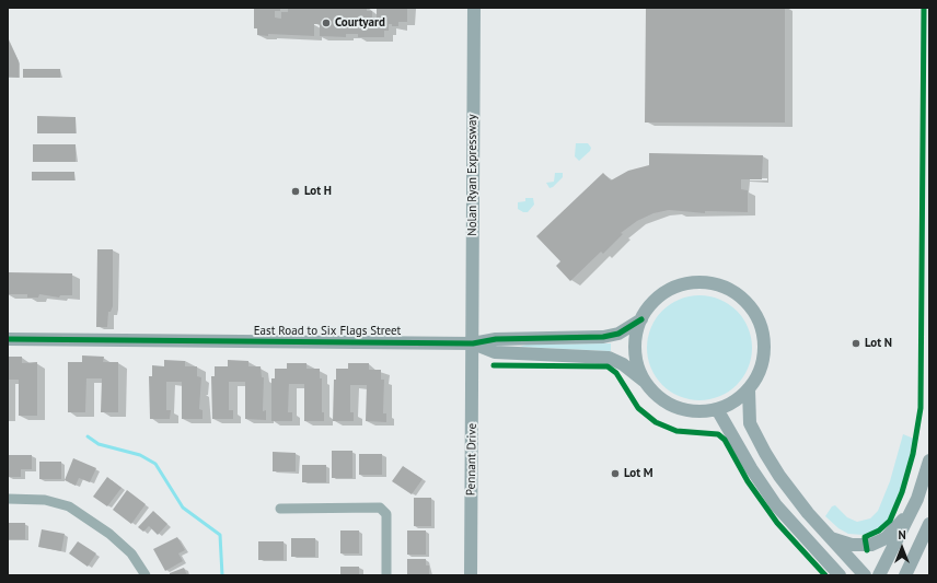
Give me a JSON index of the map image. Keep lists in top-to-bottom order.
{
  "streets": {
    "street": ["Nolan Ryan Expressway", "East Road to Six Flags Street", "Pennant Drive"]
  },
  "crossings": [
    ["Nolan Ryan Expressway", "East Road to Six Flags Street"],
    ["Nolan Ryan Expressway", "Pennant Drive"],
    ["East Road to Six Flags Street", "Pennant Drive"]
  ],
  "places": [
    "Courtyard",
    "Lot H",
    "Lot N",
    "Lot M"
  ],
  "north": "top"
}
